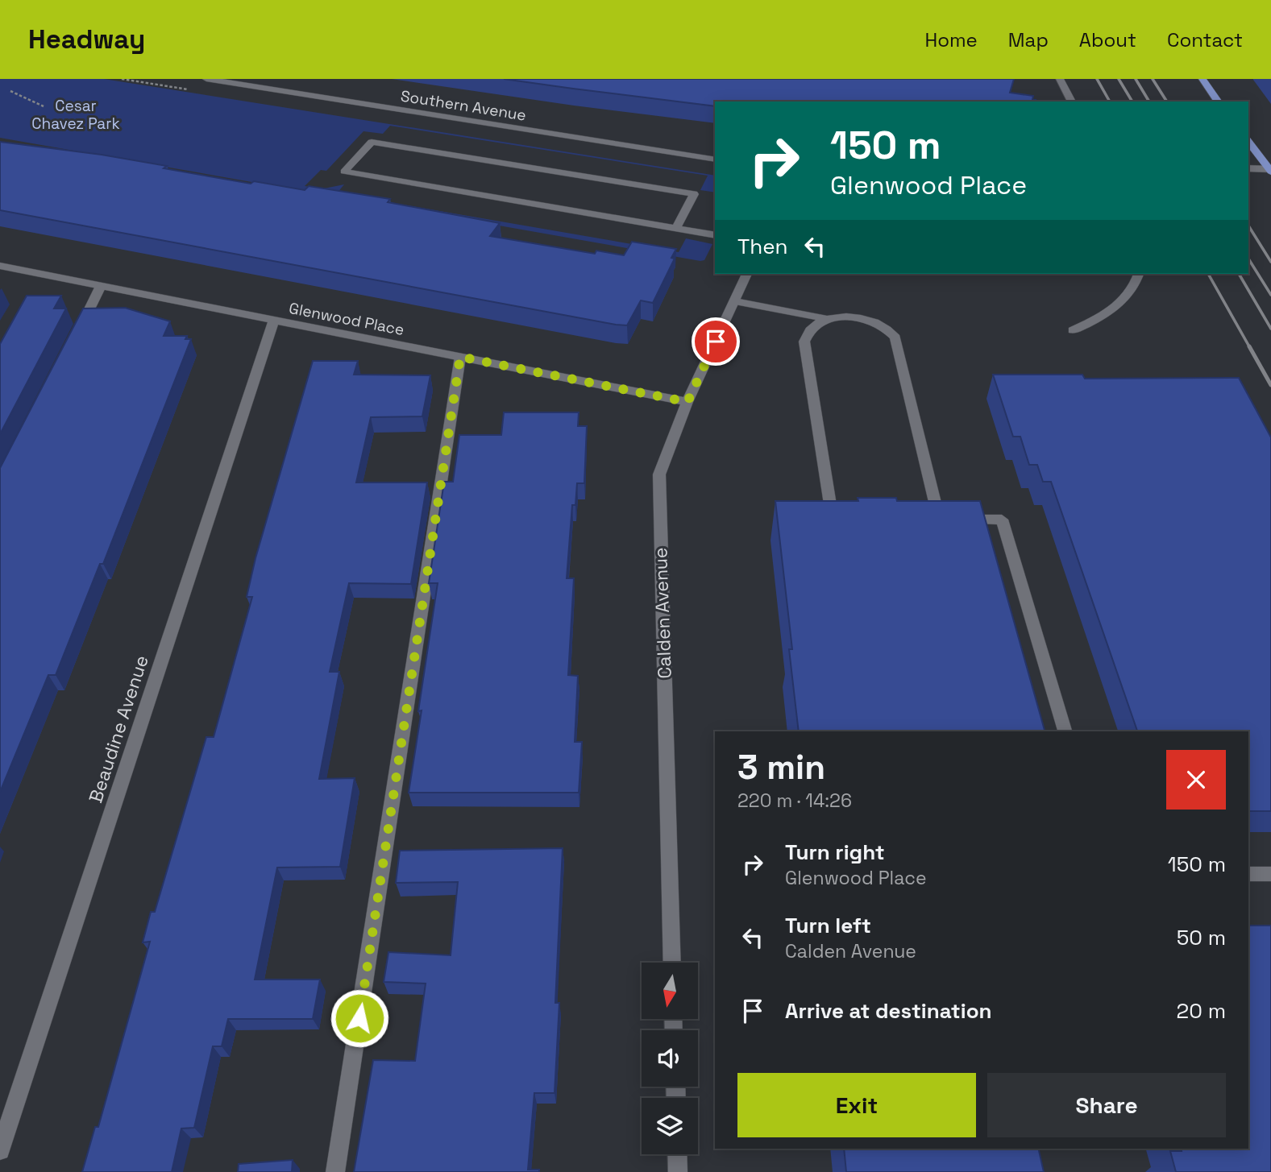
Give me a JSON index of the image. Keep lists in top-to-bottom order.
{
  "streets": {
    "street": [
      "Southern Avenue",
      "Glenwood Place",
      "Calden Avenue",
      "Beaudine Avenue"
    ]
  },
  "crossings": [
    ["Glenwood Place", "Calden Avenue"],
    ["Glenwood Place", "Beaudine Avenue"]
  ],
  "parks": ["Cesar Chavez Park"],
  "north": "bottom",
  "page": {
    "header": "Headway",
    "nav": [
      "Home",
      "Map",
      "About",
      "Contact"
    ],
    "turn": ["150 m", "Glenwood Place"],
    "then": "Then",
    "heading": ["3 min", "220 m · 14:26"],
    "list": [
      {
        "name": "Turn right",
        "note": "Glenwood Place",
        "value": "150 m"
      },
      {
        "name": "Turn left",
        "note": "Calden Avenue",
        "value": "50 m"
      },
      {
        "name": "Arrive at destination",
        "value": "20 m"
      }
    ],
    "buttons": ["Exit", "Share"]
  }
}
